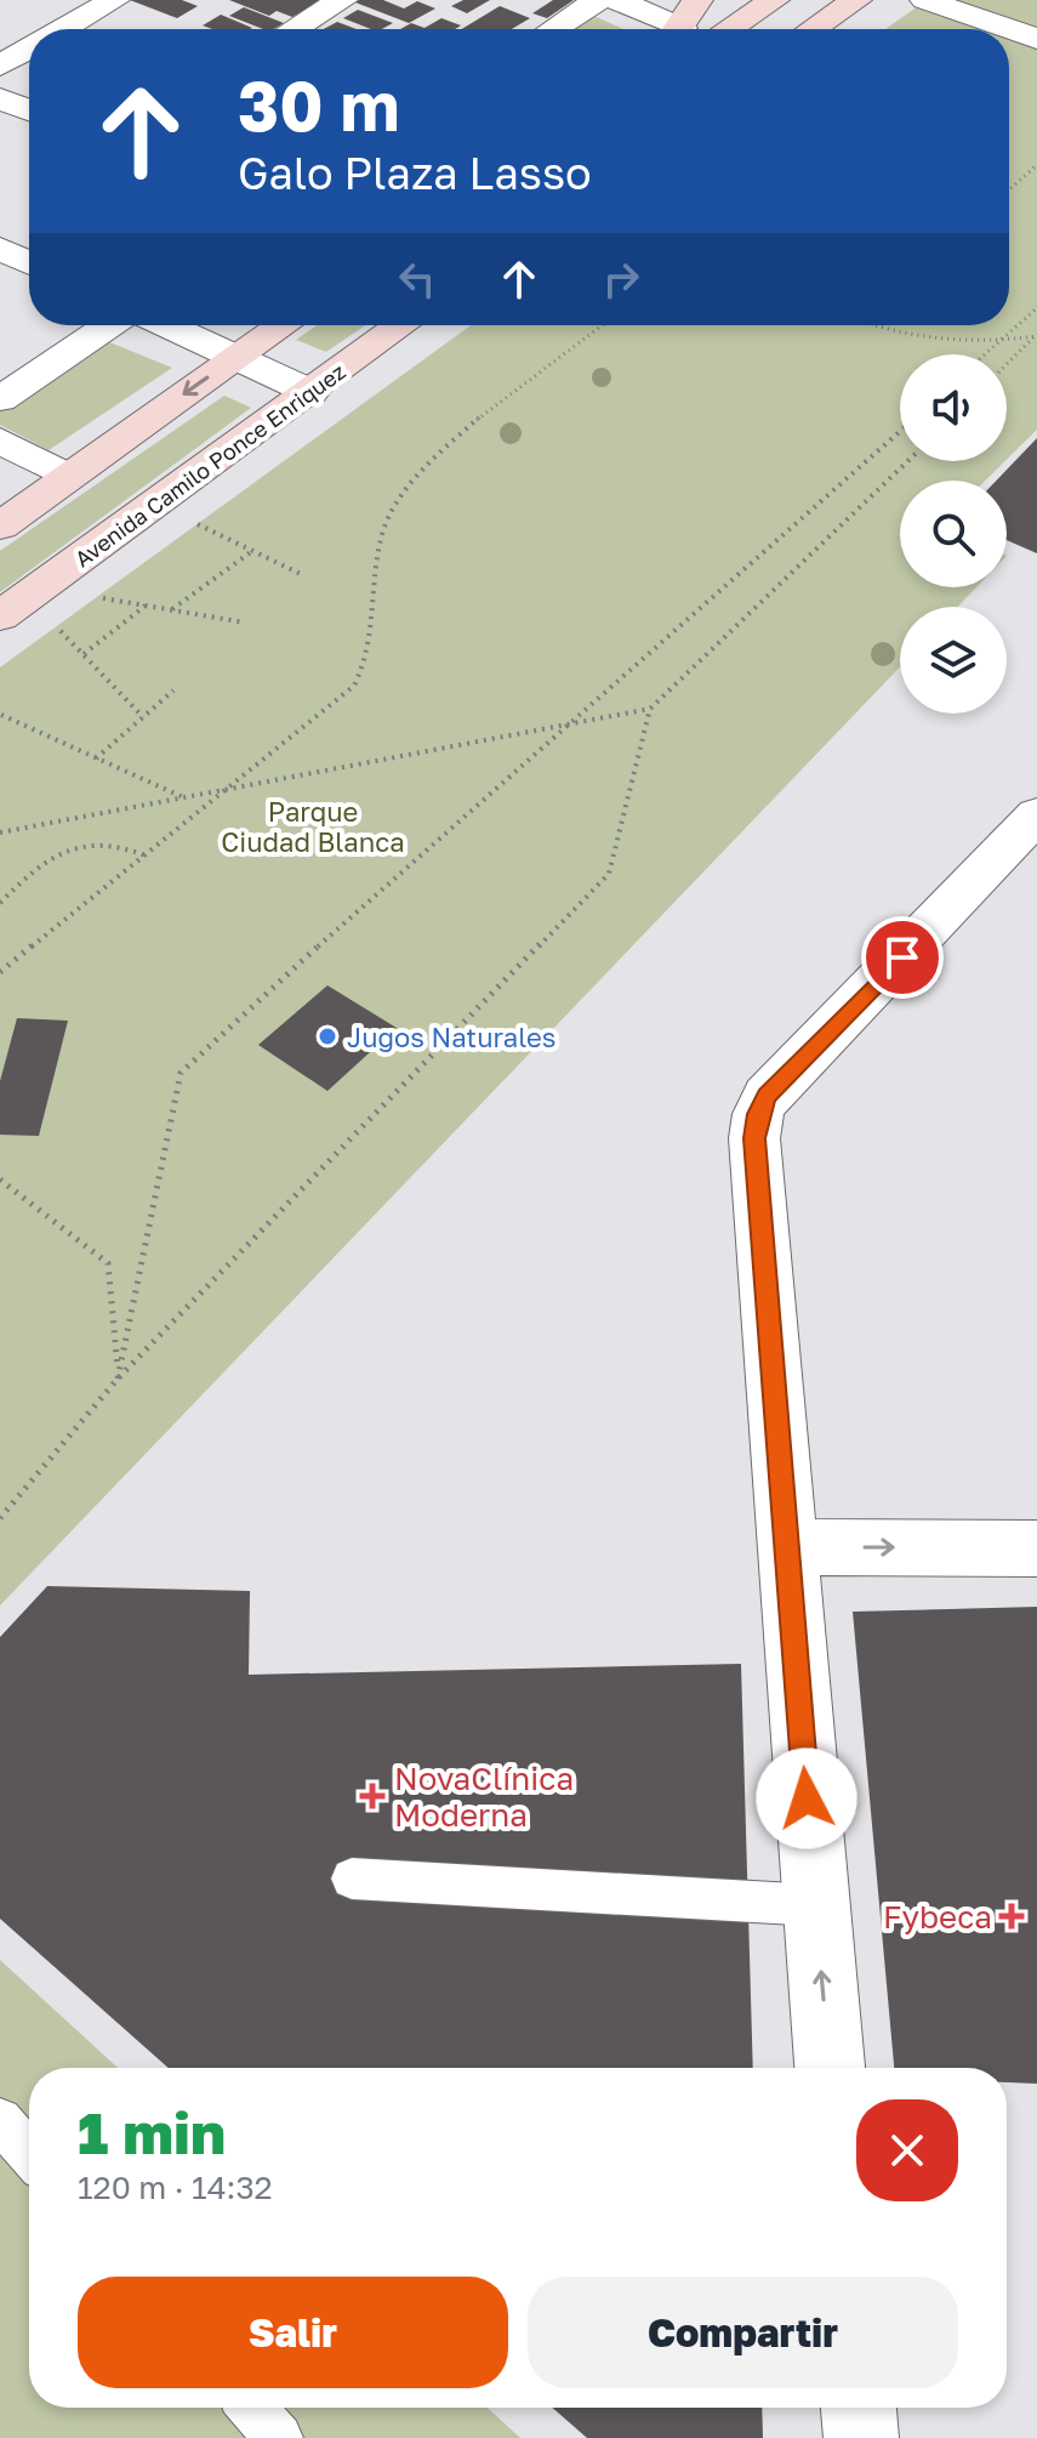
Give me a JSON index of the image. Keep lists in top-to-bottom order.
{
  "streets": {
    "main road": ["Avenida Camilo Ponce Enriquez"]
  },
  "parks": ["Parque Ciudad Blanca"],
  "places": {
    "other": ["Jugos Naturales"],
    "health": ["NovaClínica Moderna", "Fybeca"]
  },
  "page": {
    "turn": ["30 m", "Galo Plaza Lasso"],
    "heading": ["1 min", "120 m · 14:32"],
    "buttons": ["Salir", "Compartir"]
  }
}
